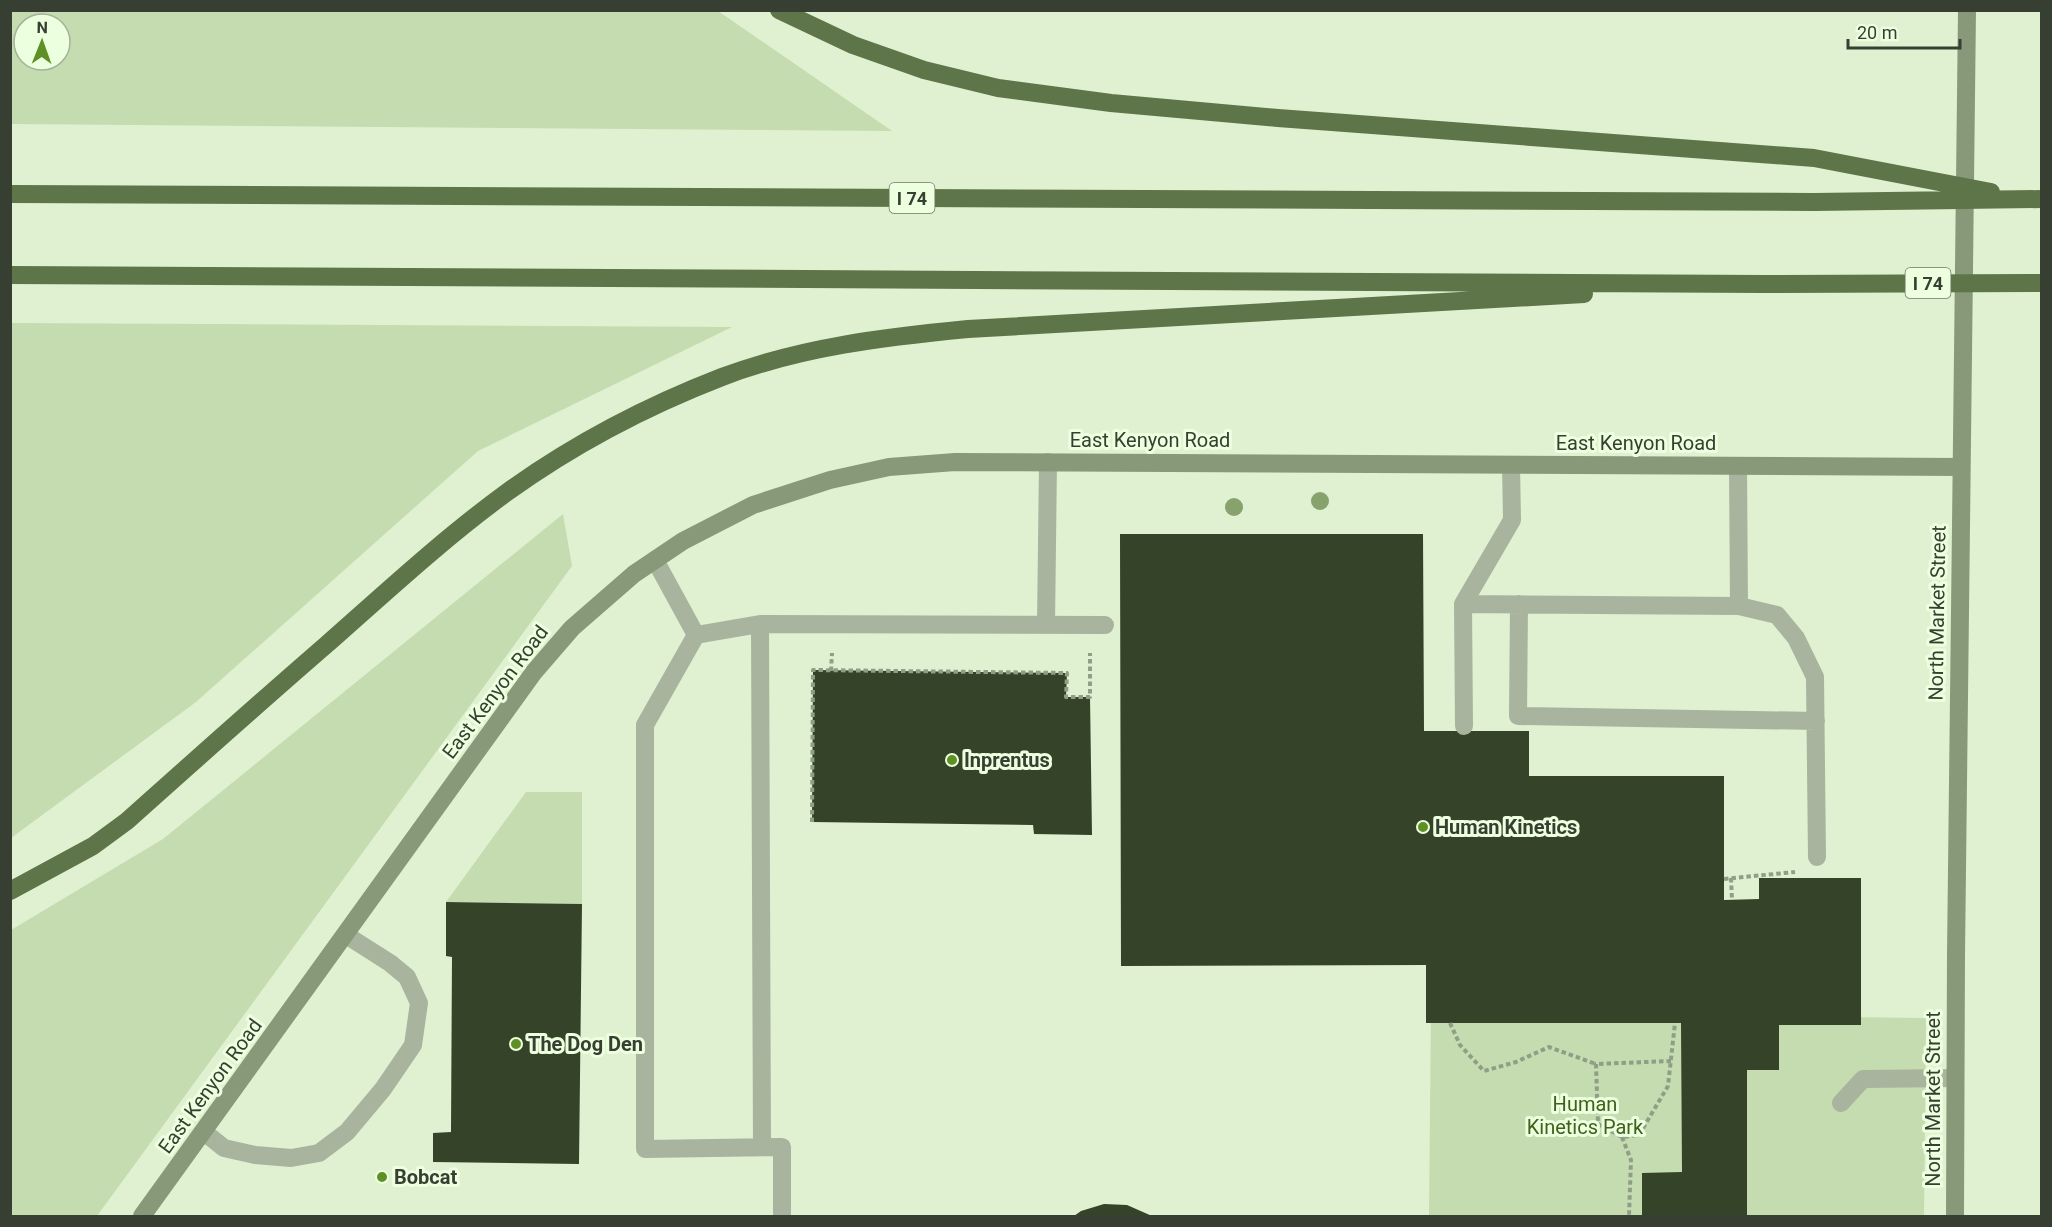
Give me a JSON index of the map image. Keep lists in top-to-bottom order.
{
  "streets": {
    "highway": ["I 74"],
    "street": ["East Kenyon Road", "North Market Street"]
  },
  "crossings": [
    ["East Kenyon Road", "North Market Street"]
  ],
  "parks": ["Human Kinetics Park"],
  "places": [
    "Inprentus",
    "Human Kinetics",
    "The Dog Den",
    "Bobcat"
  ],
  "scale_bar": "20 m",
  "north": "top"
}
